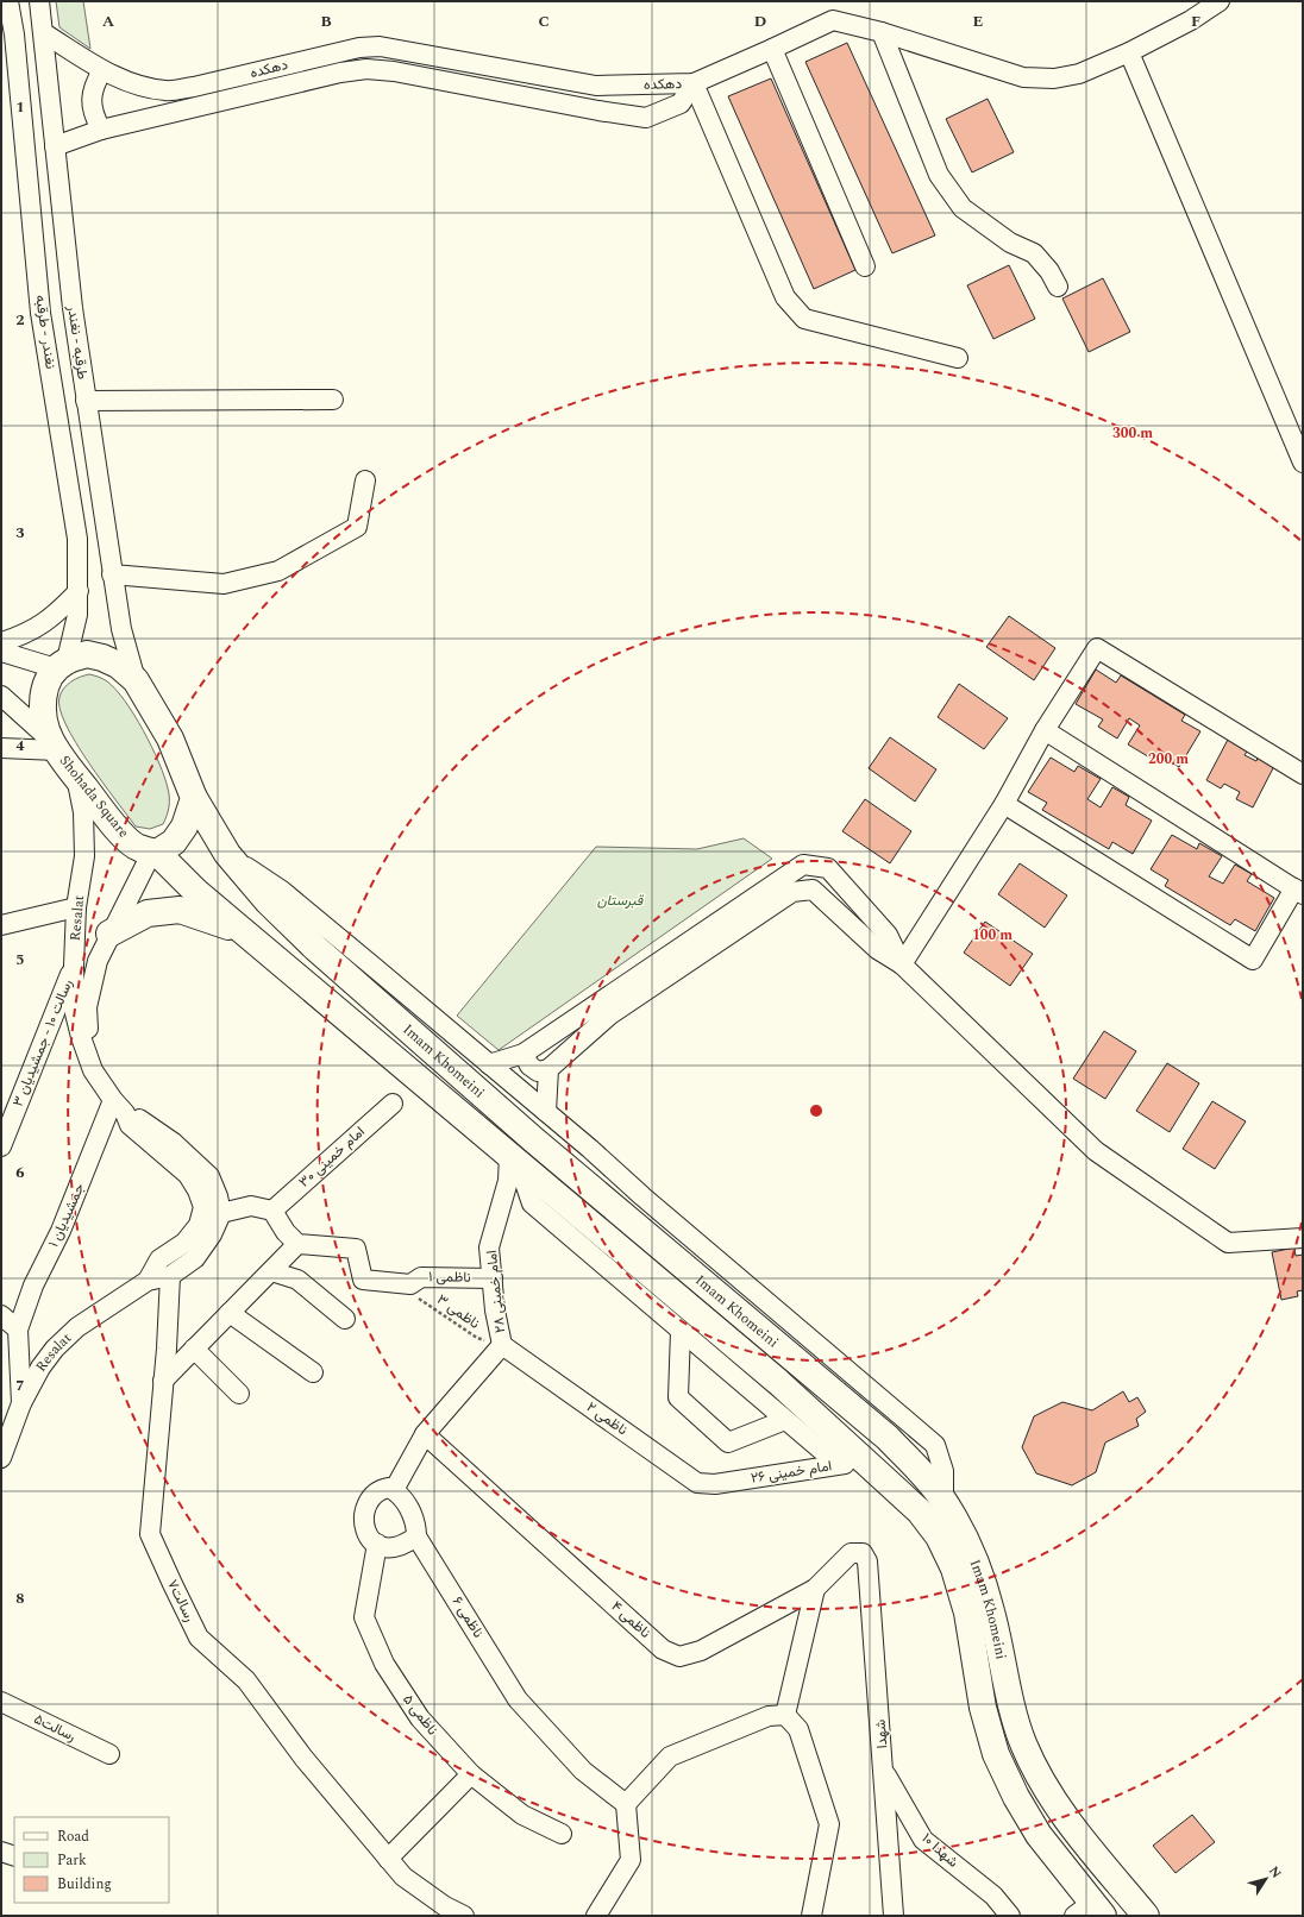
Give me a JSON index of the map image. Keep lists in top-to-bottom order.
{
  "streets": {
    "highway": ["Shohada Square", "Imam Khomeini"],
    "street": [
      "دهکده",
      "نغندر - طرقبه",
      "طرقبه - نغندر",
      "Resalat",
      "رسالت ۱۰ - جمشیدیان ۳",
      "امام خمینی ۳۰",
      "جمشیدیان ۱",
      "ناظمی ۱",
      "امام خمینی ۲۸",
      "ناظمی ۲",
      "امام خمینی ۲۶",
      "رسالت۷",
      "ناظمی ۶",
      "ناظمی ۴",
      "ناظمی ۵",
      "رسالت۵",
      "شهدا",
      "شهدا ۱۰"
    ],
    "path": ["ناظمی ۳"]
  },
  "crossings": [
    ["دهکده", "طرقبه - نغندر"],
    ["نغندر - طرقبه", "Shohada Square"],
    ["Shohada Square", "Resalat"],
    ["Shohada Square", "Imam Khomeini"],
    ["Resalat", "رسالت ۱۰ - جمشیدیان ۳"],
    ["Resalat", "Imam Khomeini"],
    ["Resalat", "جمشیدیان ۱"],
    ["Resalat", "رسالت۷"],
    ["Imam Khomeini", "امام خمینی ۲۸"],
    ["Imam Khomeini", "امام خمینی ۲۶"],
    ["ناظمی ۱", "امام خمینی ۲۸"],
    ["ناظمی ۱", "ناظمی ۳"],
    ["امام خمینی ۲۸", "ناظمی ۳"],
    ["امام خمینی ۲۸", "ناظمی ۲"],
    ["ناظمی ۳", "ناظمی ۲"],
    ["ناظمی ۲", "امام خمینی ۲۶"],
    ["ناظمی ۶", "ناظمی ۵"],
    ["ناظمی ۴", "شهدا"],
    ["شهدا", "شهدا ۱۰"]
  ],
  "parks": ["قبرستان"],
  "legend": ["Road", "Park", "Building"],
  "north": "top right",
  "grid": {
    "columns": [
      "A",
      "B",
      "C",
      "D",
      "E",
      "F"
    ],
    "rows": [
      "1",
      "2",
      "3",
      "4",
      "5",
      "6",
      "7",
      "8"
    ]
  },
  "rings": ["300 m", "200 m", "100 m"]
}
